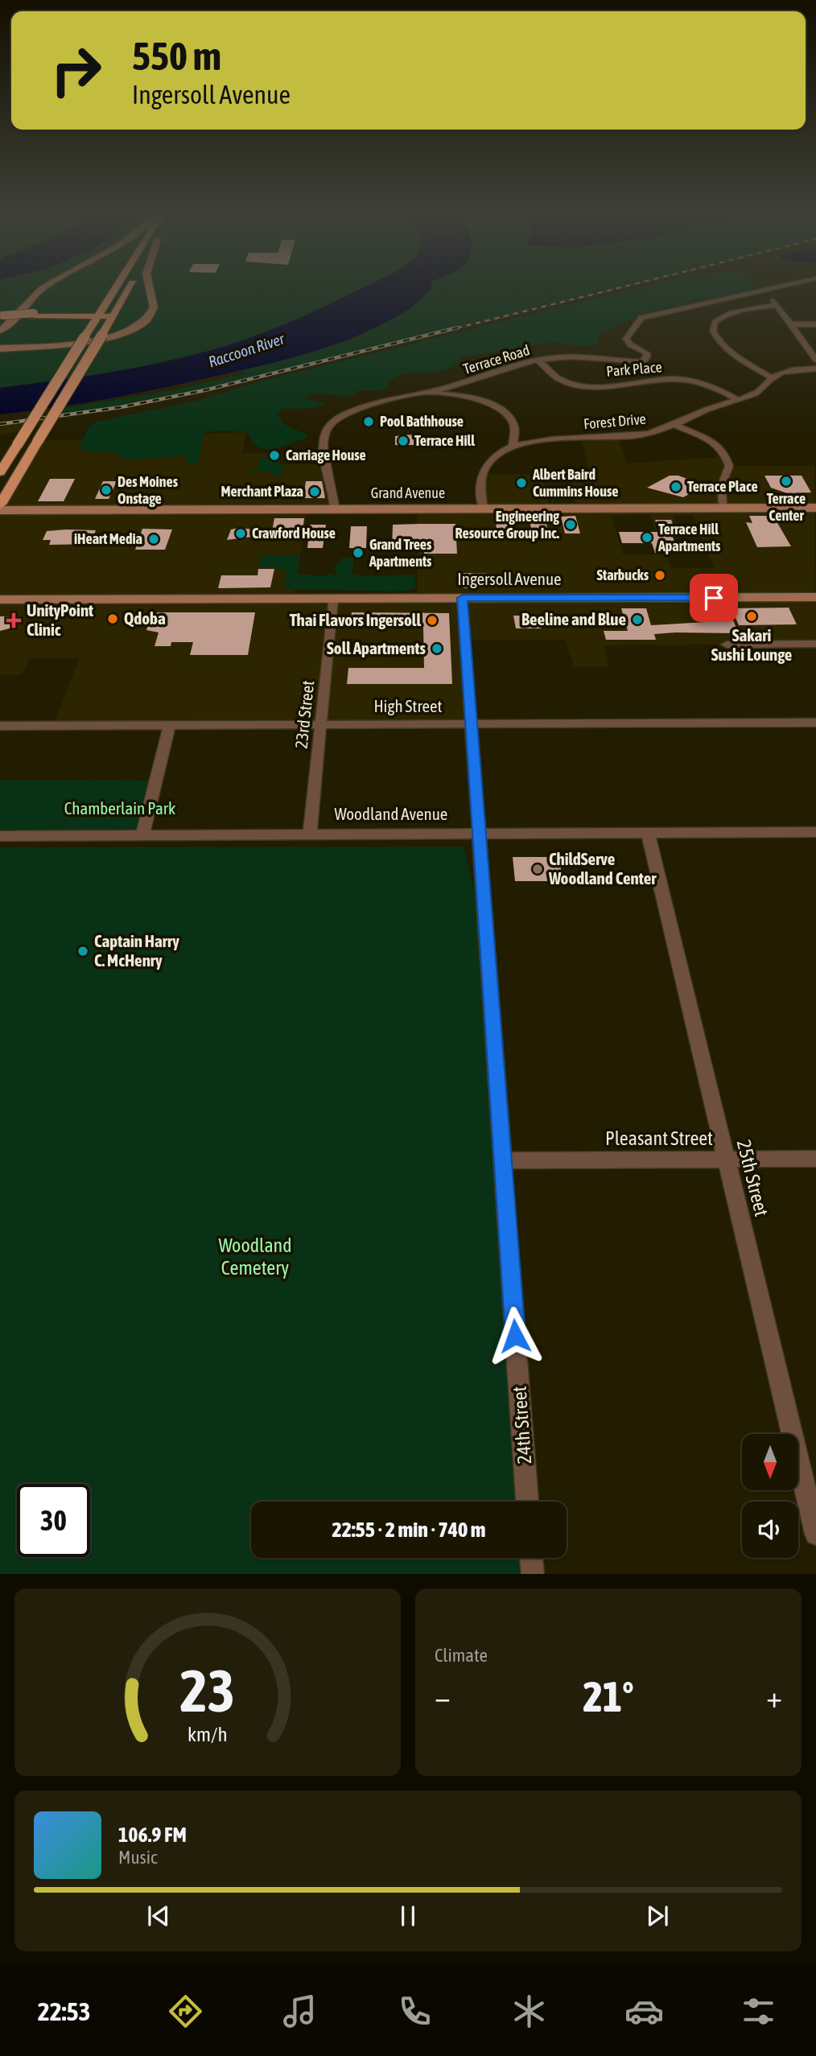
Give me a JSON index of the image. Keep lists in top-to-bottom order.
{
  "streets": {
    "main road": ["Grand Avenue", "Ingersoll Avenue"],
    "street": [
      "Terrace Road",
      "Park Place",
      "Forest Drive",
      "High Street",
      "23rd Street",
      "Woodland Avenue",
      "Pleasant Street",
      "25th Street",
      "24th Street"
    ]
  },
  "crossings": [
    ["Terrace Road", "Park Place"],
    ["Terrace Road", "Grand Avenue"],
    ["Park Place", "Forest Drive"],
    ["Forest Drive", "Grand Avenue"],
    ["Ingersoll Avenue", "23rd Street"],
    ["Ingersoll Avenue", "24th Street"],
    ["High Street", "23rd Street"],
    ["High Street", "24th Street"],
    ["23rd Street", "Woodland Avenue"],
    ["Woodland Avenue", "25th Street"],
    ["Woodland Avenue", "24th Street"],
    ["Pleasant Street", "25th Street"],
    ["Pleasant Street", "24th Street"]
  ],
  "water": ["Raccoon River"],
  "parks": ["Chamberlain Park", "Woodland Cemetery"],
  "places": {
    "other": [
      "Pool Bathhouse",
      "Terrace Hill",
      "Carriage House",
      "Terrace Center",
      "Albert Baird Cummins House",
      "Terrace Place",
      "Des Moines Onstage",
      "Merchant Plaza",
      "Engineering Resource Group Inc.",
      "Crawford House",
      "Terrace Hill Apartments",
      "iHeart Media",
      "Grand Trees Apartments",
      "Starbucks",
      "Sakari Sushi Lounge",
      "Qdoba",
      "Beeline and Blue",
      "Thai Flavors Ingersoll",
      "Soll Apartments",
      "ChildServe Woodland Center",
      "Captain Harry C. McHenry"
    ],
    "health": ["UnityPoint Clinic"]
  },
  "north": "bottom",
  "page": {
    "turn": ["550 m", "Ingersoll Avenue"],
    "limit": "30",
    "trip": "22:55 · 2 min · 740 m",
    "tile": "Climate",
    "heat": ["−", "21°", "+"],
    "song": ["106.9 FM", "Music"],
    "tabs": "22:53",
    "gauge": ["23", "km/h"]
  }
}
